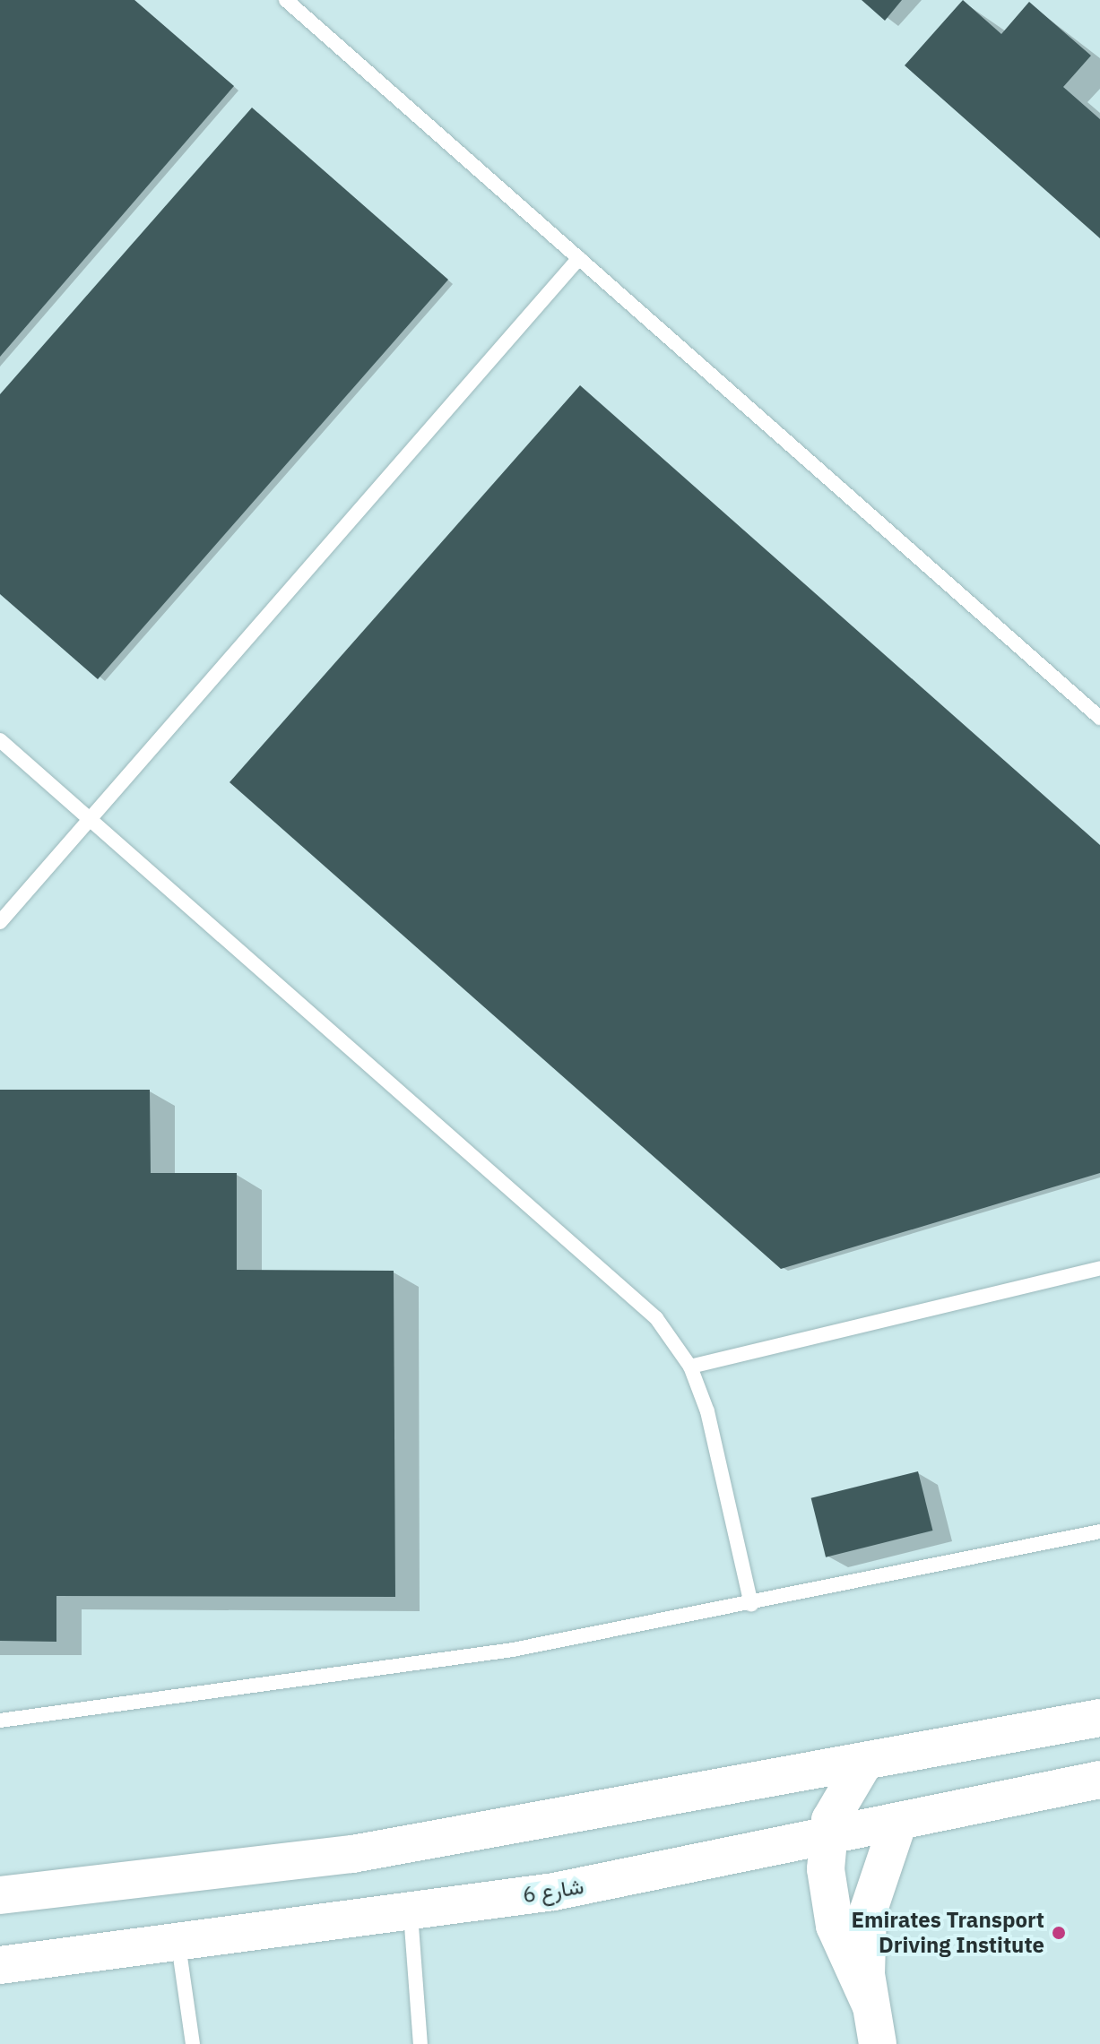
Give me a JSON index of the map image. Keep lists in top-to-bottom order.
{
  "streets": {
    "street": ["شارع 6"]
  },
  "places": ["Emirates Transport Driving Institute"]
}
